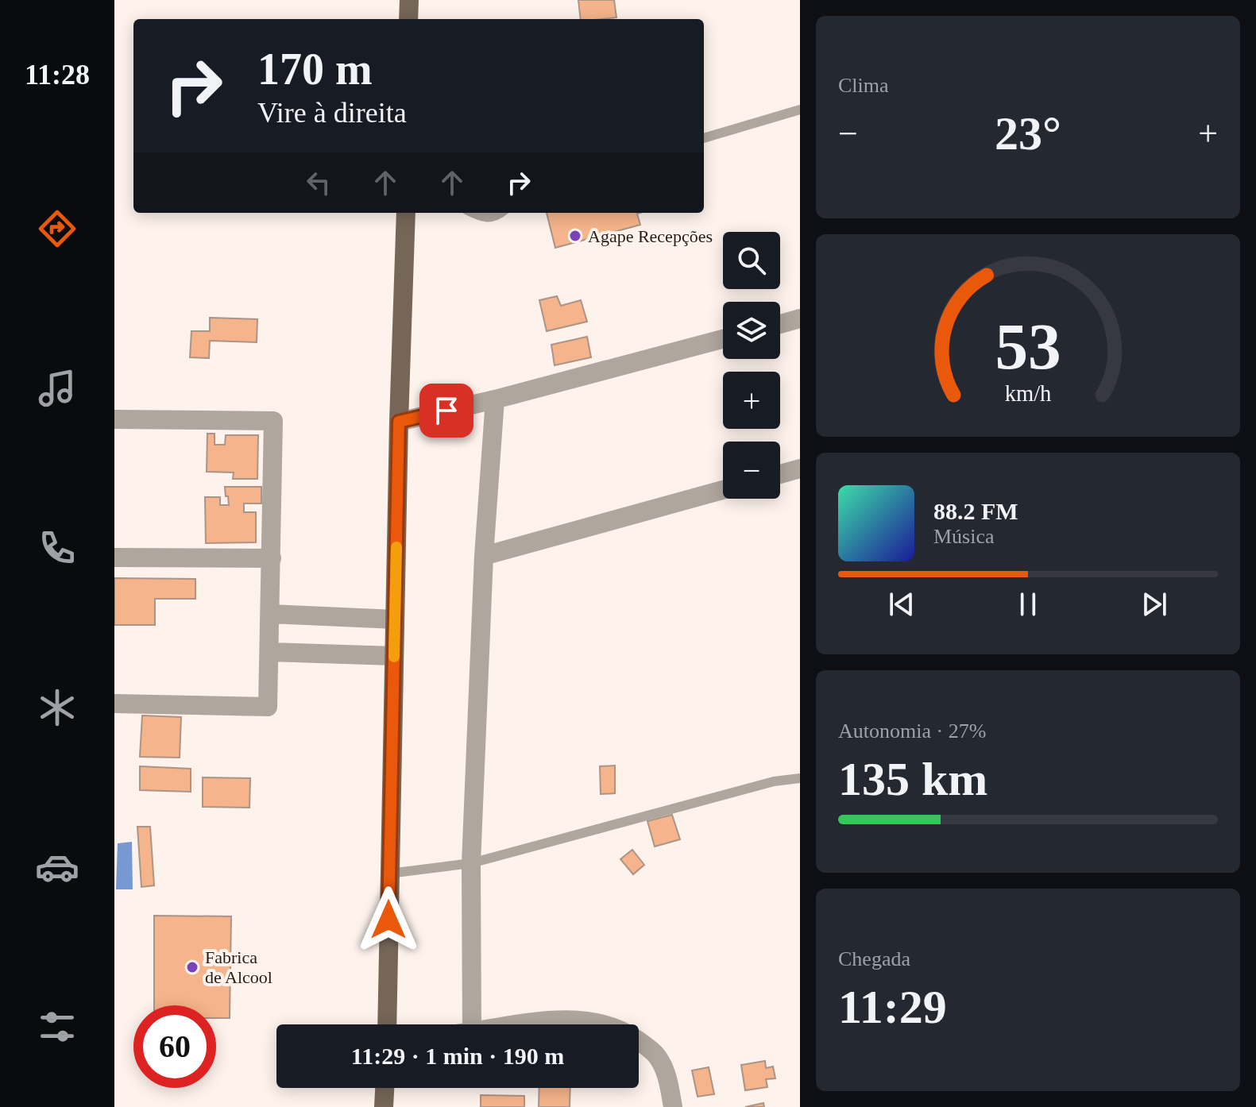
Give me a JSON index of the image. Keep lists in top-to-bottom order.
{
  "places": ["Agape Recepções", "Fabrica de Alcool"],
  "page": {
    "tabs": "11:28",
    "tile": [
      "Clima",
      ["Autonomia · 27%", "135 km"],
      ["Chegada", "11:29"]
    ],
    "turn": ["170 m", "Vire à direita"],
    "heat": ["−", "23°", "+"],
    "map_buttons": ["+", "−"],
    "song": ["88.2 FM", "Música"],
    "limit": "60",
    "trip": "11:29 · 1 min · 190 m",
    "gauge": ["53", "km/h"]
  }
}
